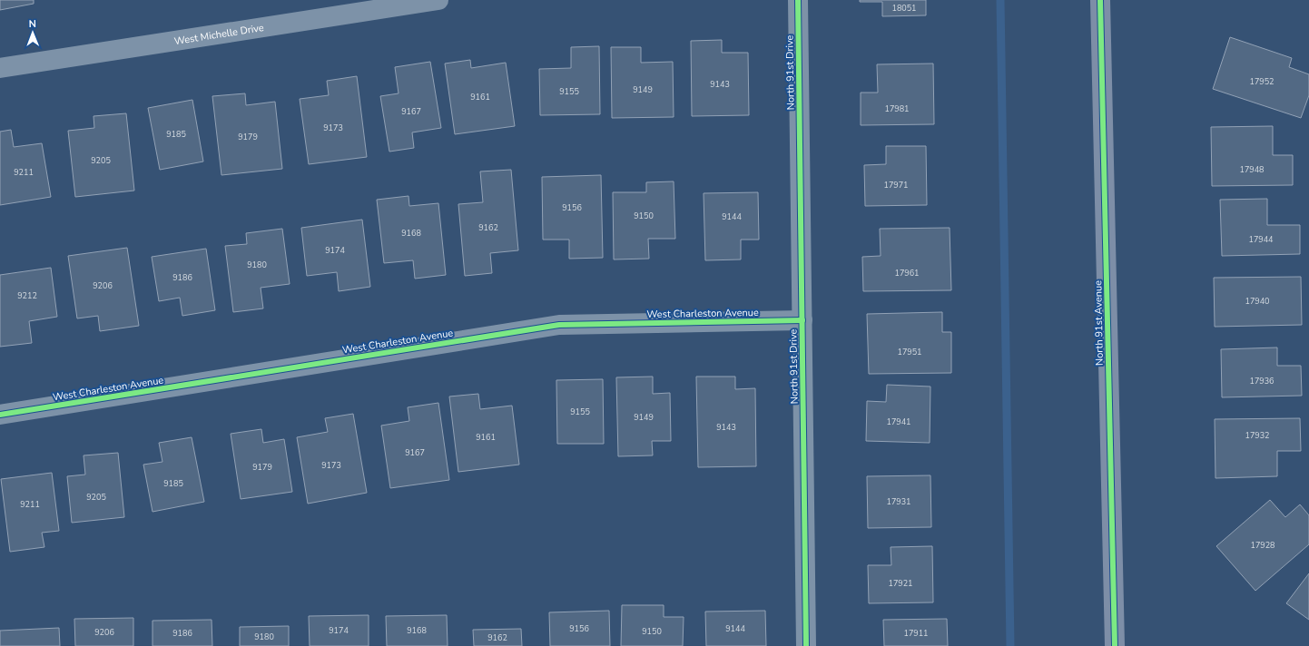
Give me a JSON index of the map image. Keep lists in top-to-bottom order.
{
  "streets": {
    "main road": ["North 91st Avenue"],
    "street": ["West Michelle Drive", "North 91st Drive", "West Charleston Avenue"]
  },
  "crossings": [
    ["North 91st Drive", "West Charleston Avenue"]
  ],
  "house_numbers": [
    "18051",
    "17952",
    "9143",
    "9149",
    "9155",
    "9161",
    "17981",
    "9167",
    "9173",
    "9185",
    "9179",
    "9205",
    "17948",
    "9211",
    "17971",
    "9156",
    "9150",
    "9144",
    "9162",
    "9168",
    "17944",
    "9174",
    "9180",
    "17961",
    "9186",
    "9206",
    "9212",
    "17940",
    "17951",
    "17936",
    "9155",
    "9149",
    "17941",
    "9143",
    "17932",
    "9161",
    "9167",
    "9173",
    "9179",
    "9185",
    "9205",
    "17931",
    "9211",
    "17928",
    "17921",
    "9156",
    "9144",
    "9174",
    "9168",
    "9150",
    "9206",
    "9186",
    "17911",
    "9180",
    "9162"
  ],
  "north": "top"
}
